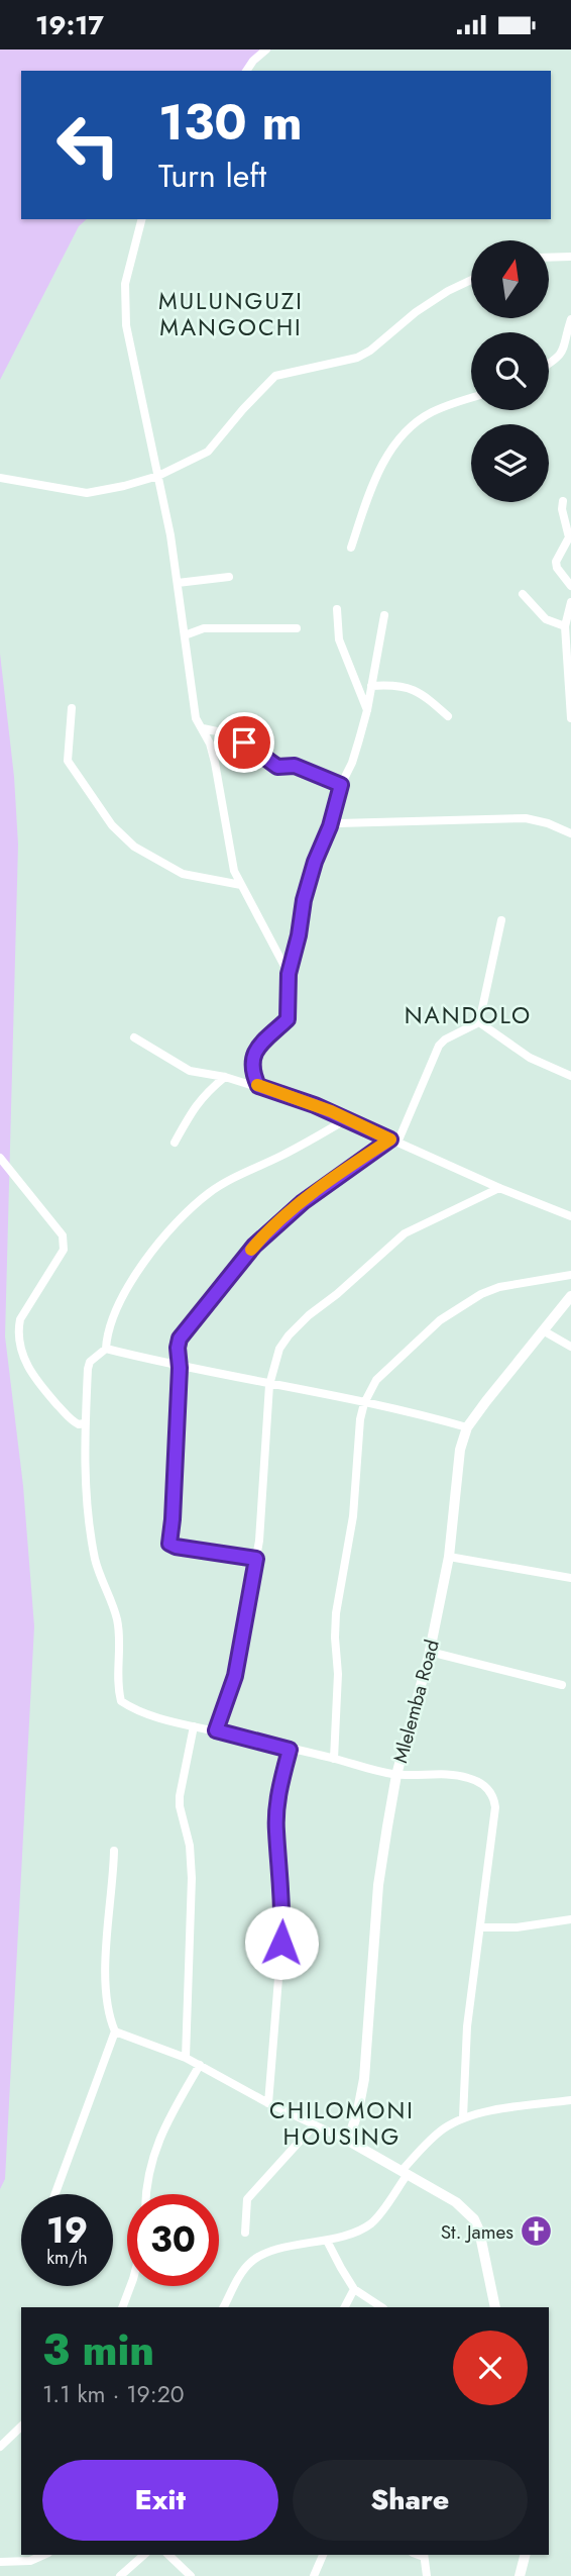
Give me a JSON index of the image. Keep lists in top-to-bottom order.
{
  "streets": {
    "street": ["Mlelemba Road"]
  },
  "districts": ["MULUNGUZI MANGOCHI", "NANDOLO", "CHILOMONI HOUSING"],
  "places": {
    "church": ["St. James"]
  },
  "north": "top",
  "page": {
    "status": "19:17",
    "turn": ["130 m", "Turn left"],
    "speed": "19 km/h",
    "limit": "30",
    "heading": ["3 min", "1.1 km · 19:20"],
    "buttons": ["Exit", "Share"]
  }
}
